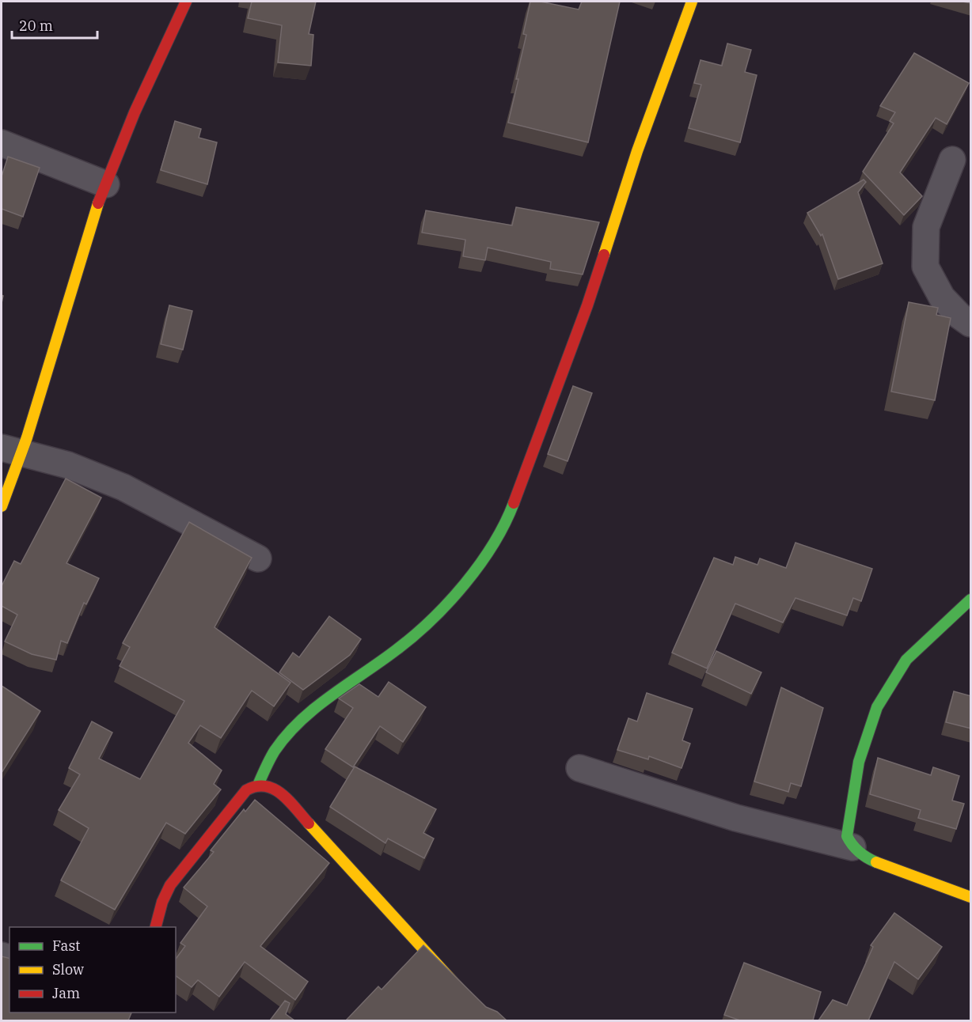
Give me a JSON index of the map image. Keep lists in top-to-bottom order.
{
  "legend": ["Fast", "Slow", "Jam"],
  "scale_bar": "20 m"
}
